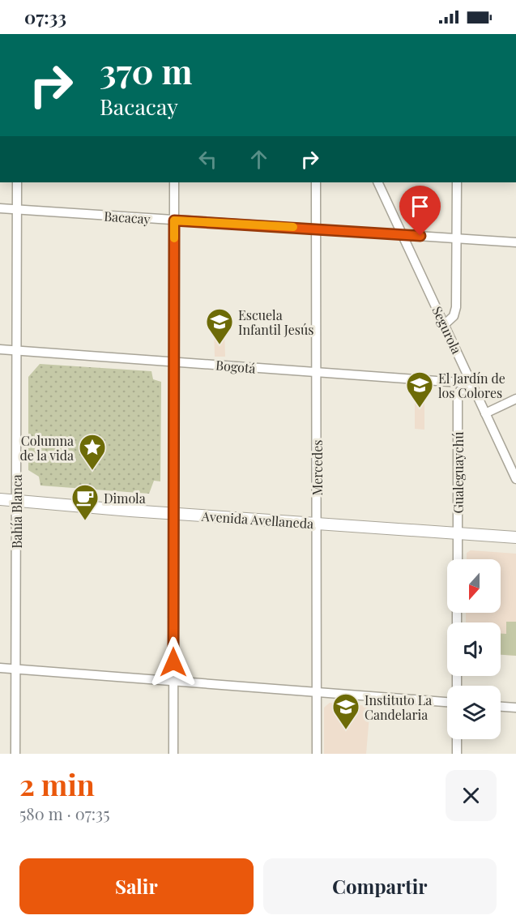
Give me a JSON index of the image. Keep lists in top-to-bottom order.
{
  "streets": {
    "main road": ["Avenida Avellaneda"],
    "street": [
      "Bacacay",
      "Segurola",
      "Bogotá",
      "Mercedes",
      "Gualeguaychú",
      "Bahía Blanca"
    ]
  },
  "crossings": [
    ["Bacacay", "Segurola"],
    ["Bacacay", "Mercedes"],
    ["Bacacay", "Bahía Blanca"],
    ["Segurola", "Bogotá"],
    ["Segurola", "Gualeguaychú"],
    ["Bogotá", "Mercedes"],
    ["Bogotá", "Gualeguaychú"],
    ["Bogotá", "Bahía Blanca"],
    ["Mercedes", "Avenida Avellaneda"],
    ["Gualeguaychú", "Avenida Avellaneda"],
    ["Bahía Blanca", "Avenida Avellaneda"]
  ],
  "places": {
    "school or university": ["Escuela Infantil Jesús", "El Jardín de los Colores", "Instituto La Candelaria"],
    "place": ["Columna de la vida"],
    "cafe": ["Dimola"]
  },
  "north": "bottom",
  "page": {
    "status": "07:33",
    "turn": ["370 m", "Bacacay"],
    "heading": ["2 min", "580 m · 07:35"],
    "buttons": ["Salir", "Compartir"]
  }
}
